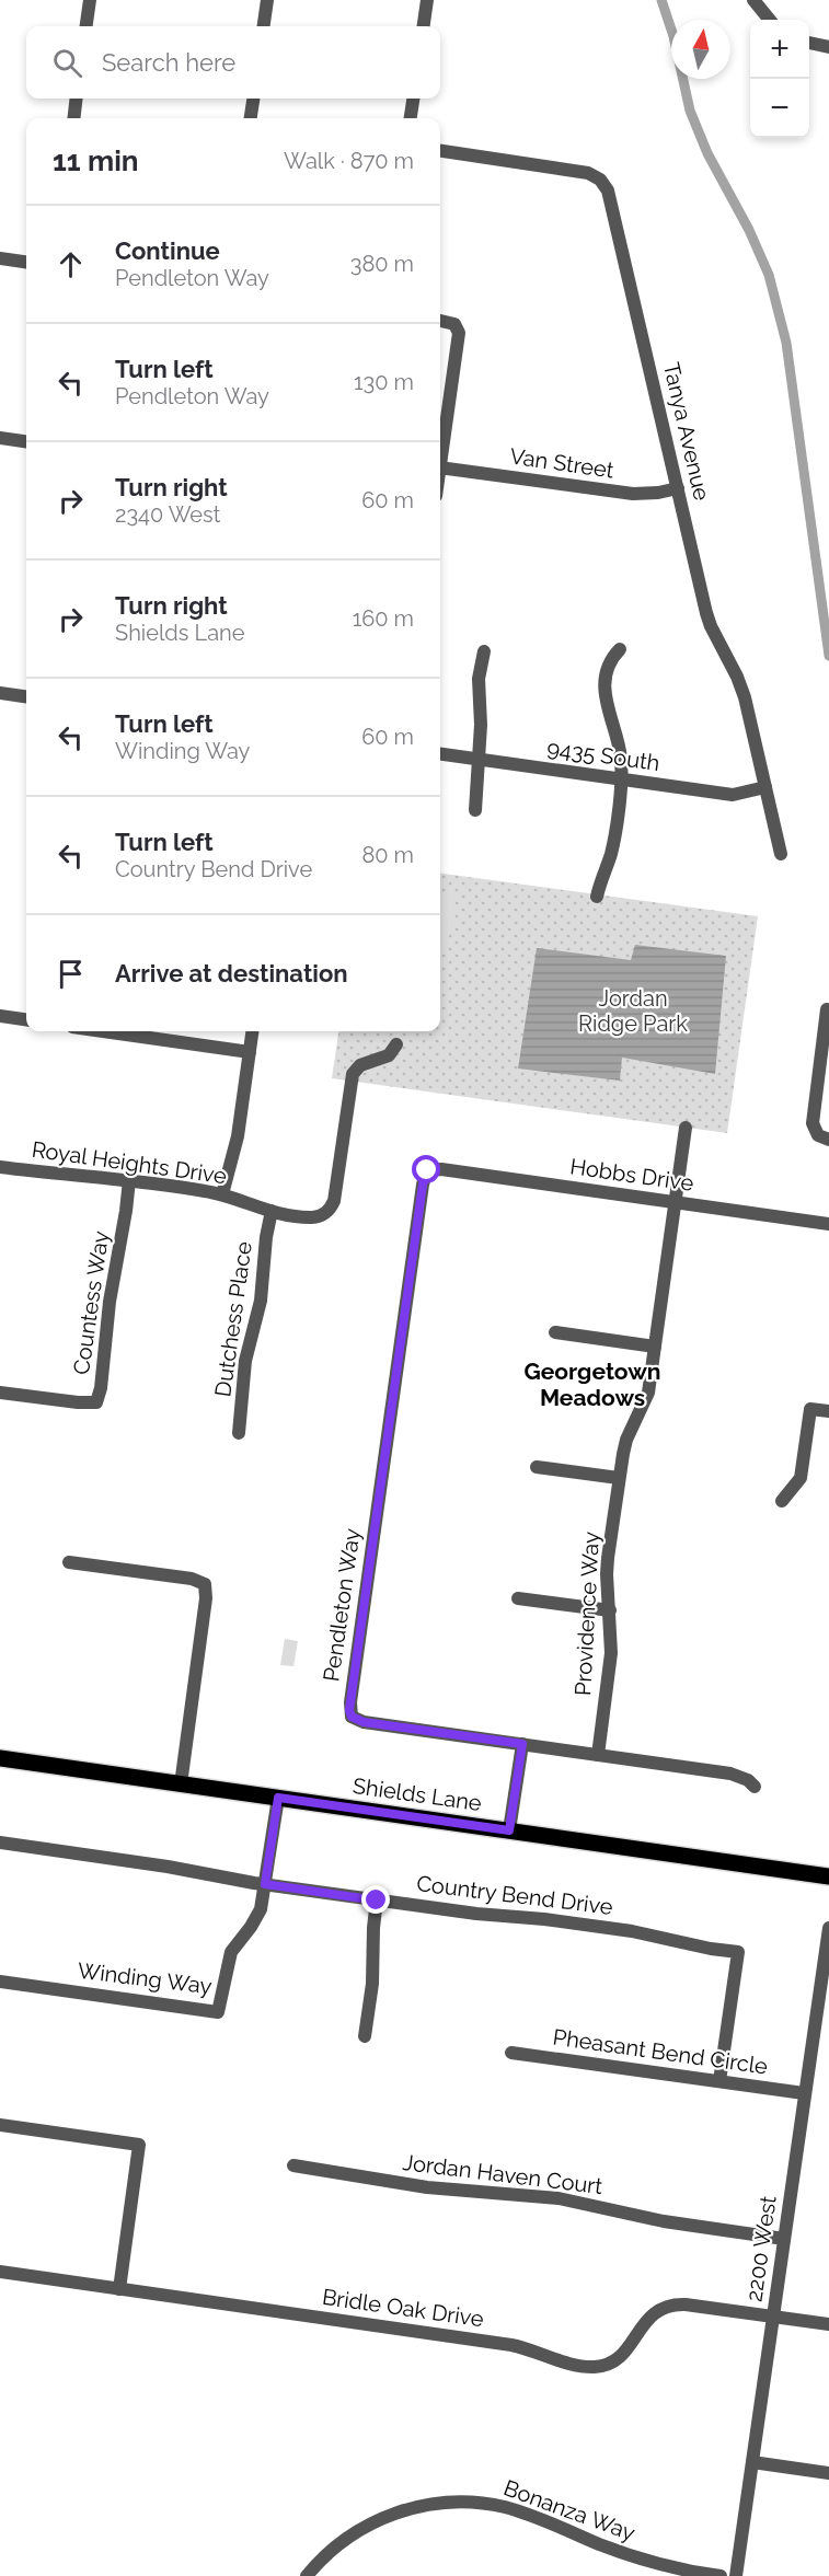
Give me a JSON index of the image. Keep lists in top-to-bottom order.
{
  "streets": {
    "main road": ["Shields Lane"],
    "street": [
      "Tanya Avenue",
      "Van Street",
      "9435 South",
      "Royal Heights Drive",
      "Hobbs Drive",
      "Countess Way",
      "Dutchess Place",
      "Pendleton Way",
      "Providence Way",
      "Country Bend Drive",
      "Winding Way",
      "Pheasant Bend Circle",
      "Jordan Haven Court",
      "2200 West",
      "Bridle Oak Drive",
      "Bonanza Way"
    ]
  },
  "crossings": [
    ["Tanya Avenue", "Van Street"],
    ["Tanya Avenue", "9435 South"],
    ["Royal Heights Drive", "Countess Way"],
    ["Royal Heights Drive", "Dutchess Place"],
    ["Hobbs Drive", "Pendleton Way"],
    ["Hobbs Drive", "Providence Way"],
    ["Pendleton Way", "Providence Way"],
    ["Shields Lane", "Winding Way"],
    ["Country Bend Drive", "Winding Way"],
    ["Country Bend Drive", "Pheasant Bend Circle"],
    ["Pheasant Bend Circle", "2200 West"],
    ["Jordan Haven Court", "2200 West"],
    ["2200 West", "Bridle Oak Drive"]
  ],
  "districts": ["Georgetown Meadows"],
  "parks": ["Jordan Ridge Park"],
  "north": "top",
  "page": {
    "map_buttons": ["+", "−"],
    "search": "Search here",
    "heading": ["11 min", "Walk · 870 m"],
    "list": [
      ["Continue", "Pendleton Way", "380 m"],
      ["Turn left", "Pendleton Way", "130 m"],
      ["Turn right", "2340 West", "60 m"],
      ["Turn right", "Shields Lane", "160 m"],
      ["Turn left", "Winding Way", "60 m"],
      ["Turn left", "Country Bend Drive", "80 m"],
      "Arrive at destination"
    ]
  }
}
